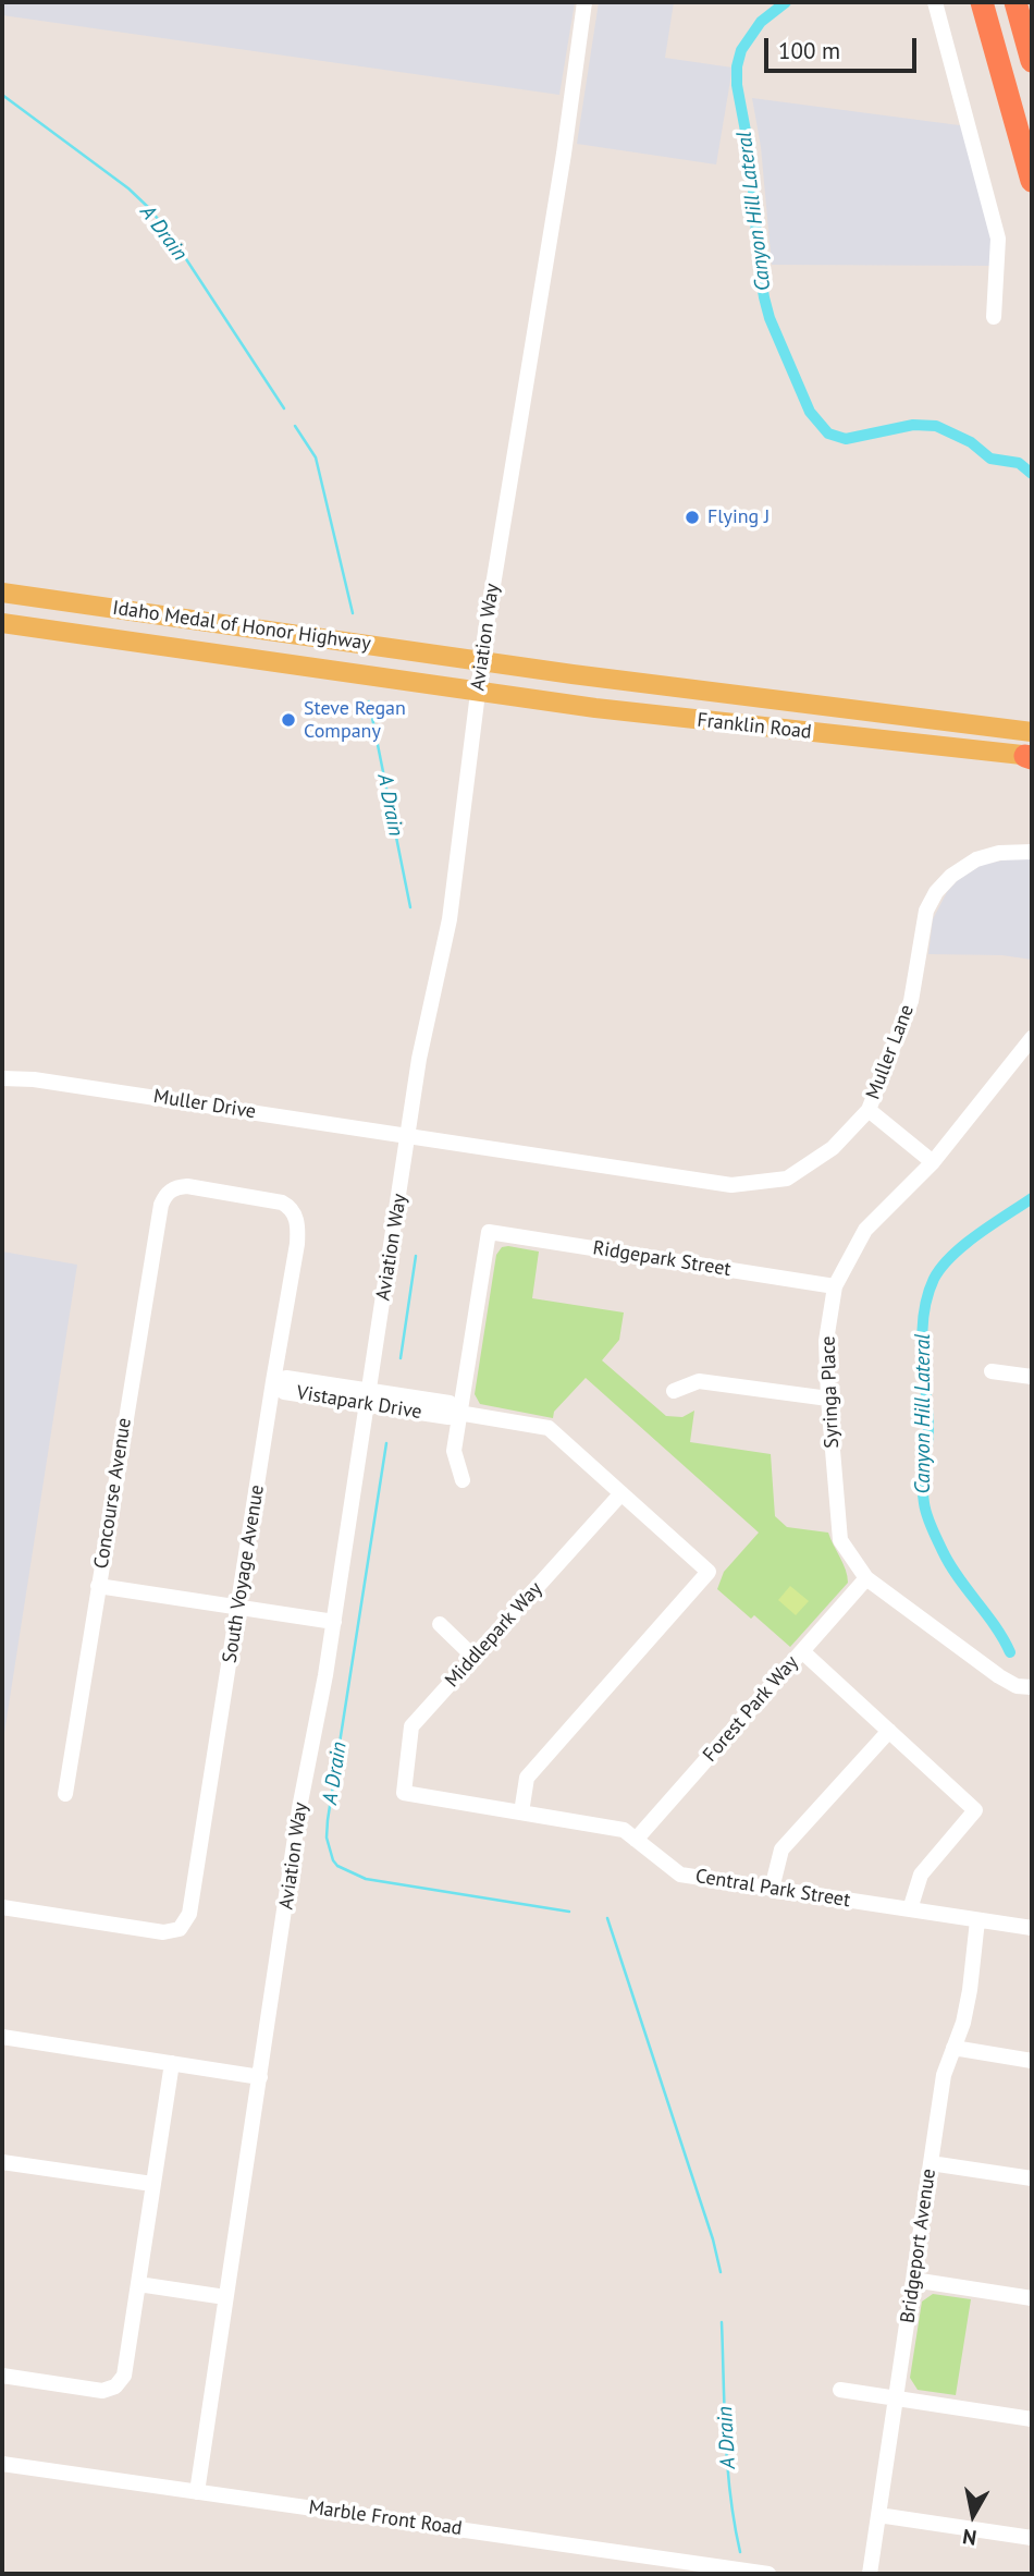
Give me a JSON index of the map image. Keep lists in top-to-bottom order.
{
  "streets": {
    "main road": ["Idaho Medal of Honor Highway", "Franklin Road"],
    "street": [
      "Aviation Way",
      "Muller Lane",
      "Muller Drive",
      "Ridgepark Street",
      "Syringa Place",
      "Vistapark Drive",
      "Concourse Avenue",
      "South Voyage Avenue",
      "Middlepark Way",
      "Forest Park Way",
      "Central Park Street",
      "Bridgeport Avenue",
      "Marble Front Road"
    ]
  },
  "crossings": [
    ["Idaho Medal of Honor Highway", "Aviation Way"],
    ["Idaho Medal of Honor Highway", "Franklin Road"],
    ["Aviation Way", "Franklin Road"],
    ["Aviation Way", "Muller Lane"],
    ["Aviation Way", "Muller Drive"],
    ["Aviation Way", "Vistapark Drive"],
    ["Aviation Way", "Marble Front Road"],
    ["Muller Lane", "Muller Drive"],
    ["Ridgepark Street", "Syringa Place"],
    ["Ridgepark Street", "Vistapark Drive"],
    ["Syringa Place", "Forest Park Way"],
    ["Vistapark Drive", "South Voyage Avenue"],
    ["Vistapark Drive", "Middlepark Way"],
    ["Vistapark Drive", "Central Park Street"],
    ["Concourse Avenue", "South Voyage Avenue"],
    ["Middlepark Way", "Central Park Street"],
    ["Forest Park Way", "Central Park Street"],
    ["Central Park Street", "Bridgeport Avenue"]
  ],
  "water": ["Canyon Hill Lateral", "A Drain"],
  "places": ["Flying J", "Steve Regan Company"],
  "scale_bar": "100 m",
  "north": "bottom"
}
